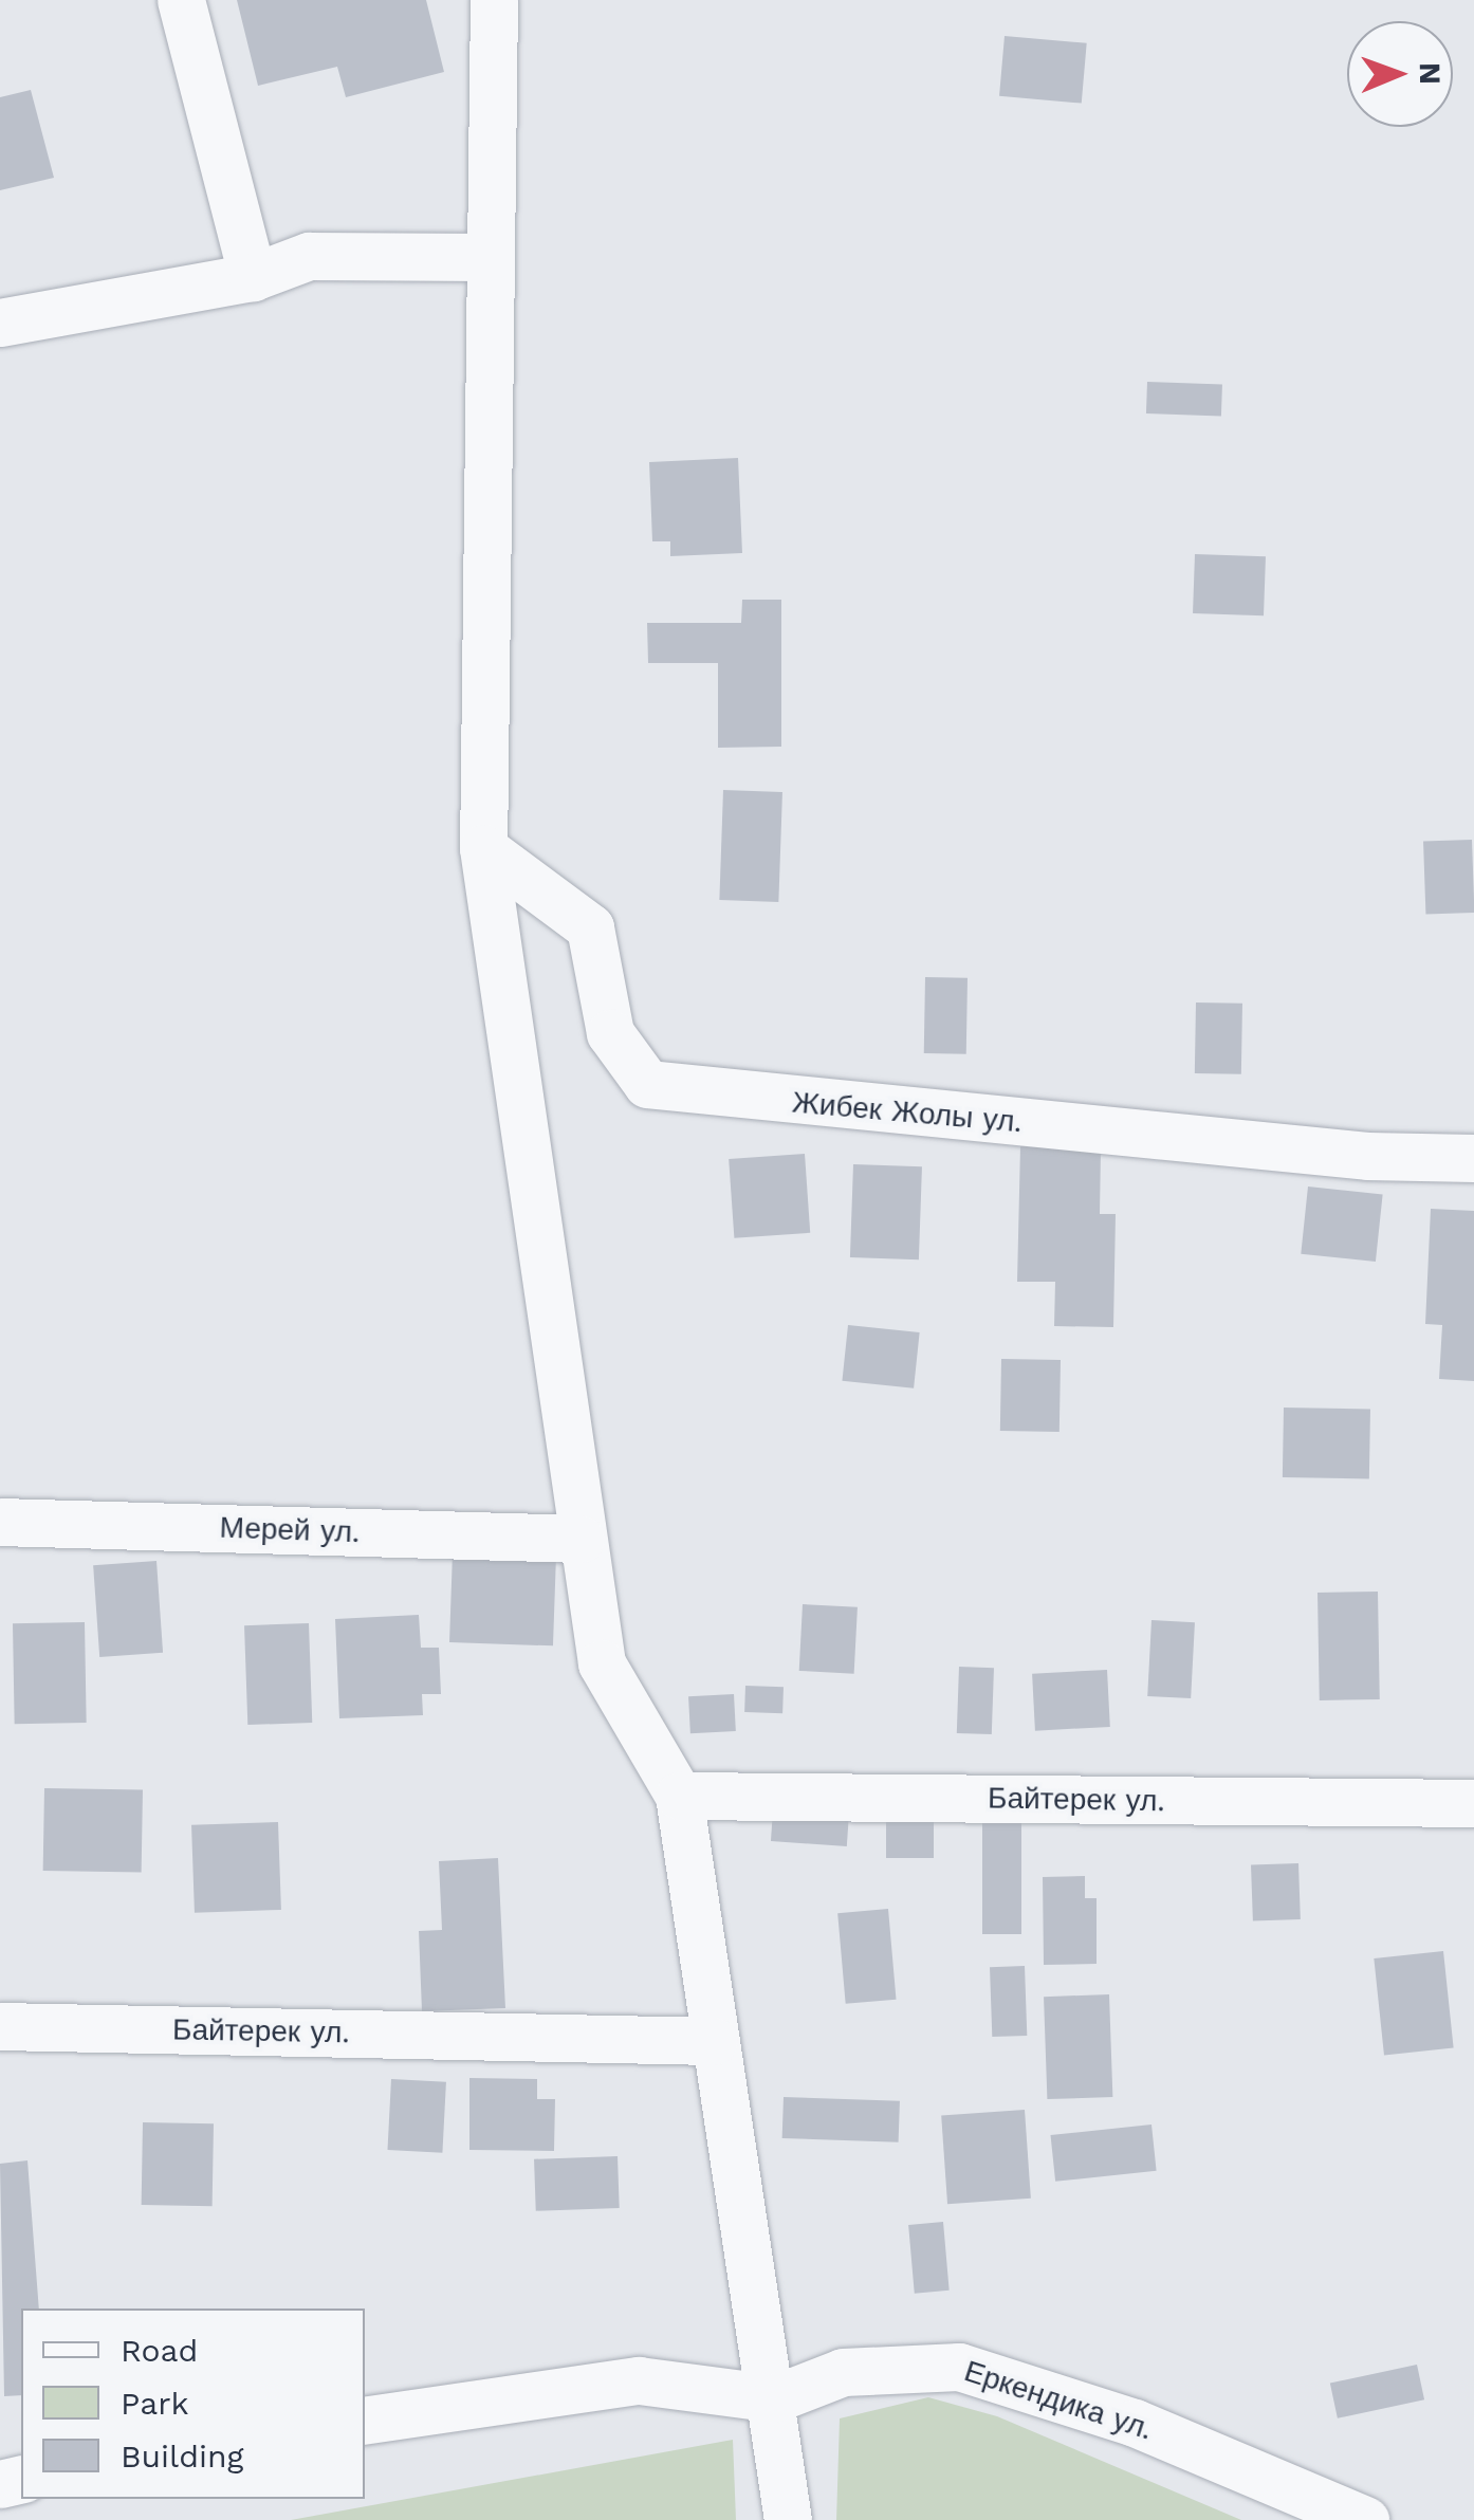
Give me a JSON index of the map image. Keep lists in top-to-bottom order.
{
  "streets": {
    "street": [
      "Жибек Жолы ул.",
      "Мерей ул.",
      "Байтерек ул.",
      "Еркендика ул."
    ]
  },
  "legend": ["Road", "Park", "Building"],
  "north": "right"
}
